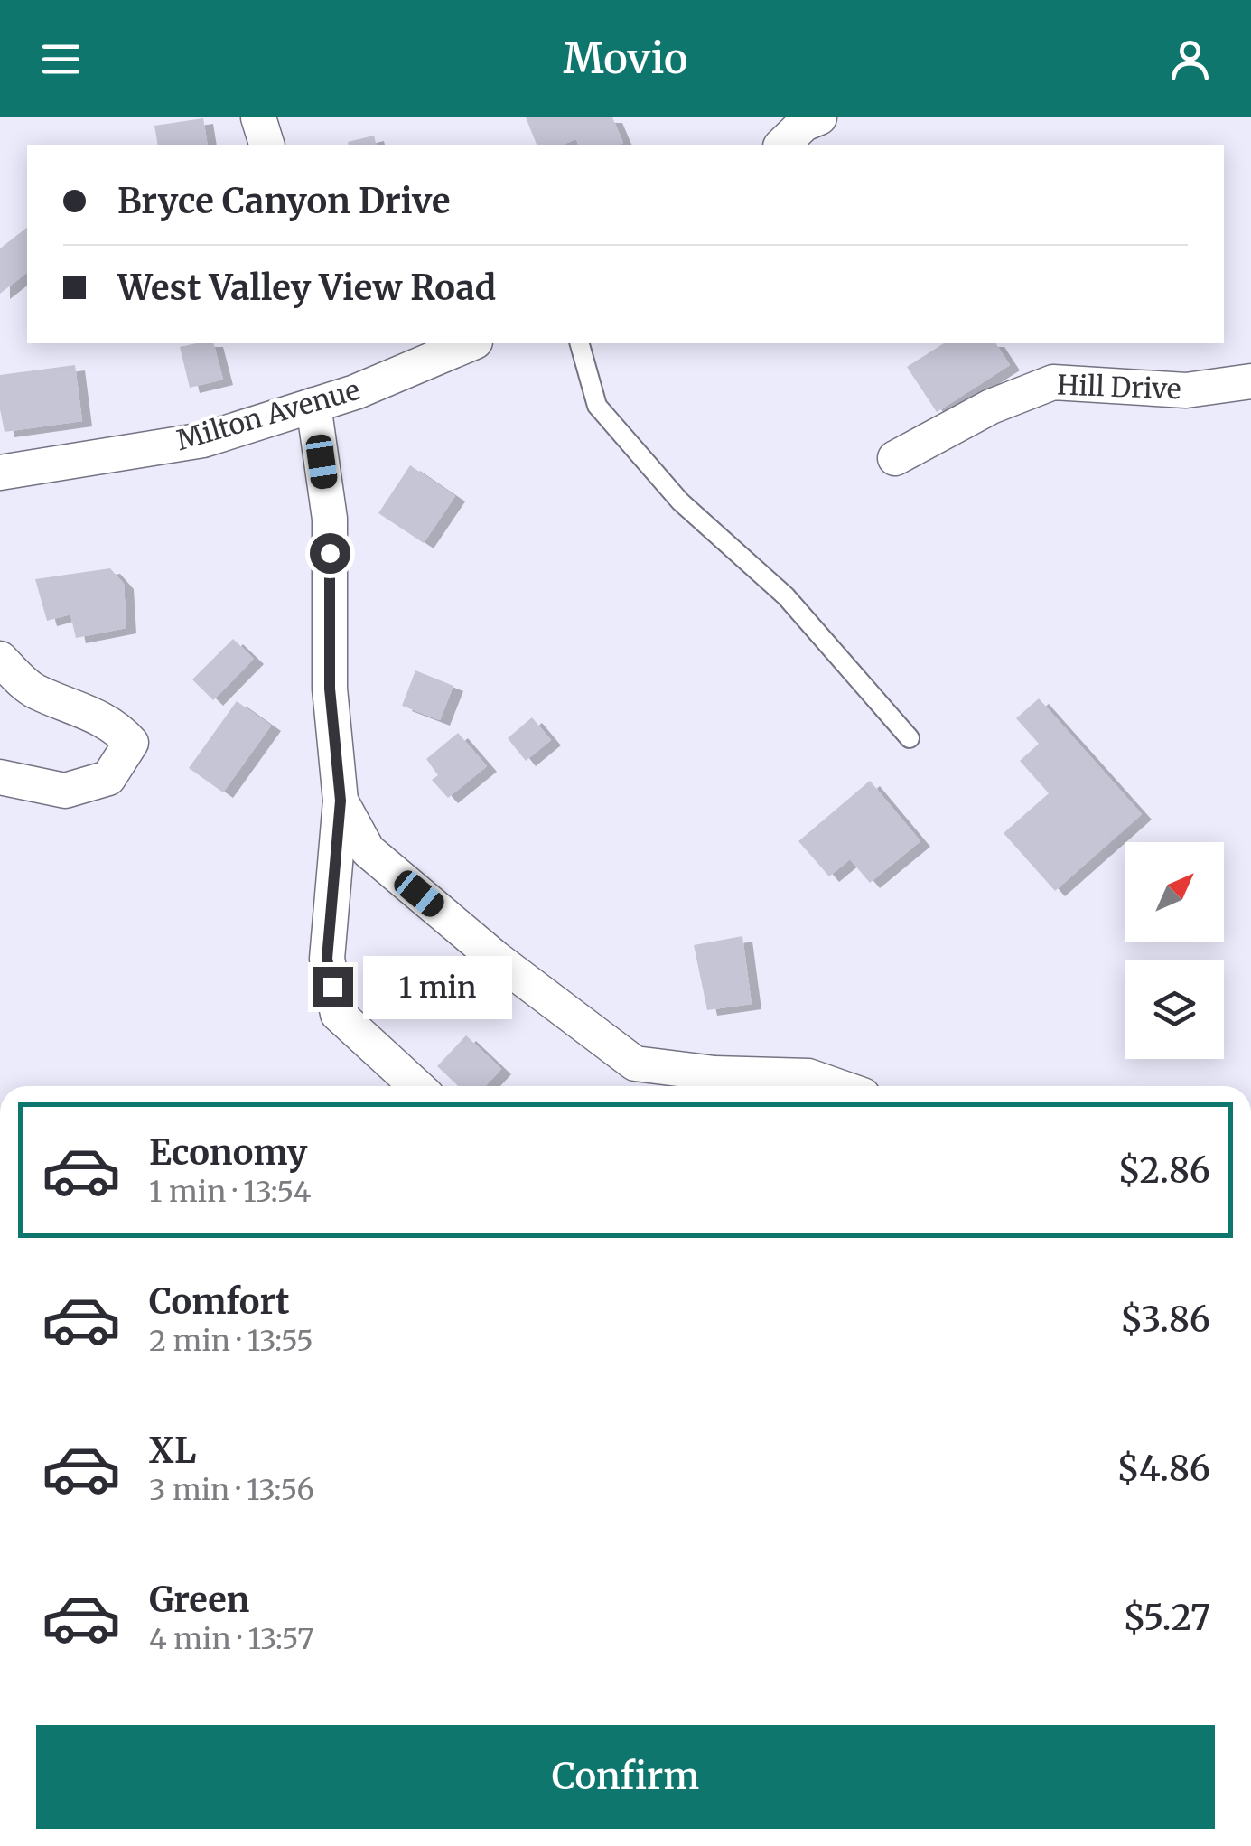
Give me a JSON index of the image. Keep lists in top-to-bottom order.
{
  "streets": {
    "street": ["Hill Drive", "Milton Avenue"]
  },
  "north": "top right",
  "page": {
    "header": "Movio",
    "banner": ["Bryce Canyon Drive", "West Valley View Road"],
    "bubble": "1 min",
    "list": [
      {
        "name": "Economy",
        "note": "1 min · 13:54",
        "value": "$2.86"
      },
      {
        "name": "Comfort",
        "note": "2 min · 13:55",
        "value": "$3.86"
      },
      {
        "name": "XL",
        "note": "3 min · 13:56",
        "value": "$4.86"
      },
      {
        "name": "Green",
        "note": "4 min · 13:57",
        "value": "$5.27"
      }
    ],
    "buttons": "Confirm"
  }
}
